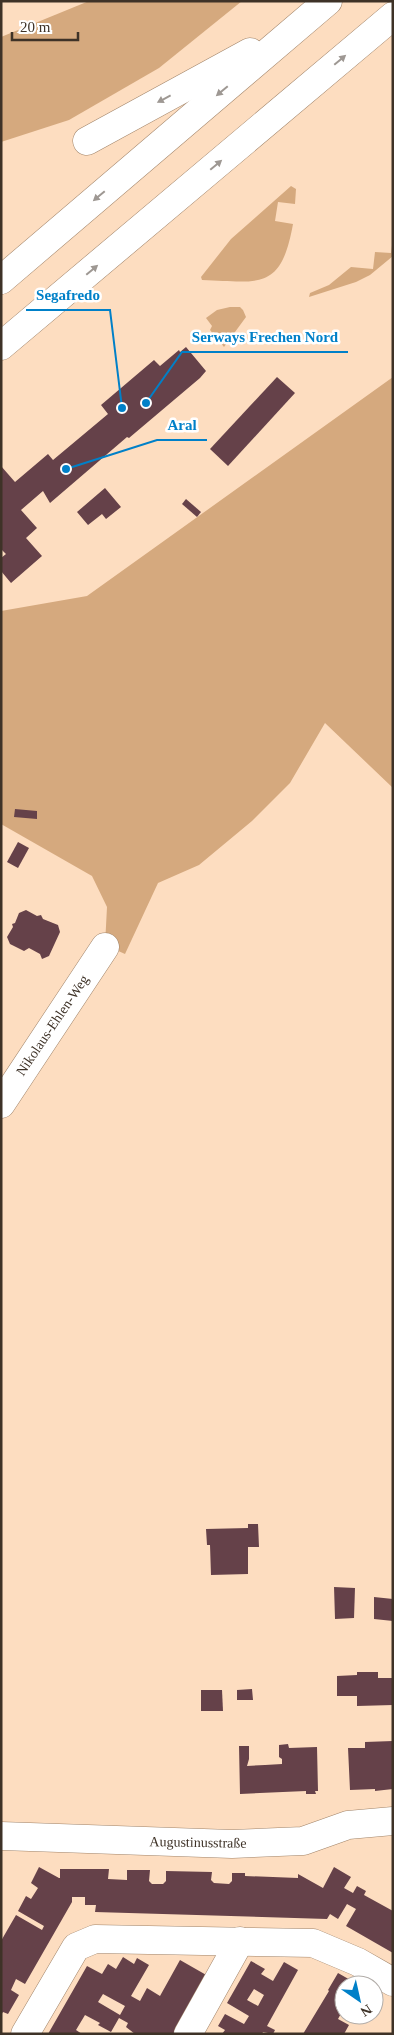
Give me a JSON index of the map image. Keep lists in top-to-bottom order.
{
  "streets": {
    "main road": ["Nikolaus-Ehlen-Weg", "Augustinusstraße"]
  },
  "places": ["Serways Frechen Nord", "Segafredo", "Aral"],
  "scale_bar": "20 m",
  "north": "bottom right"
}
